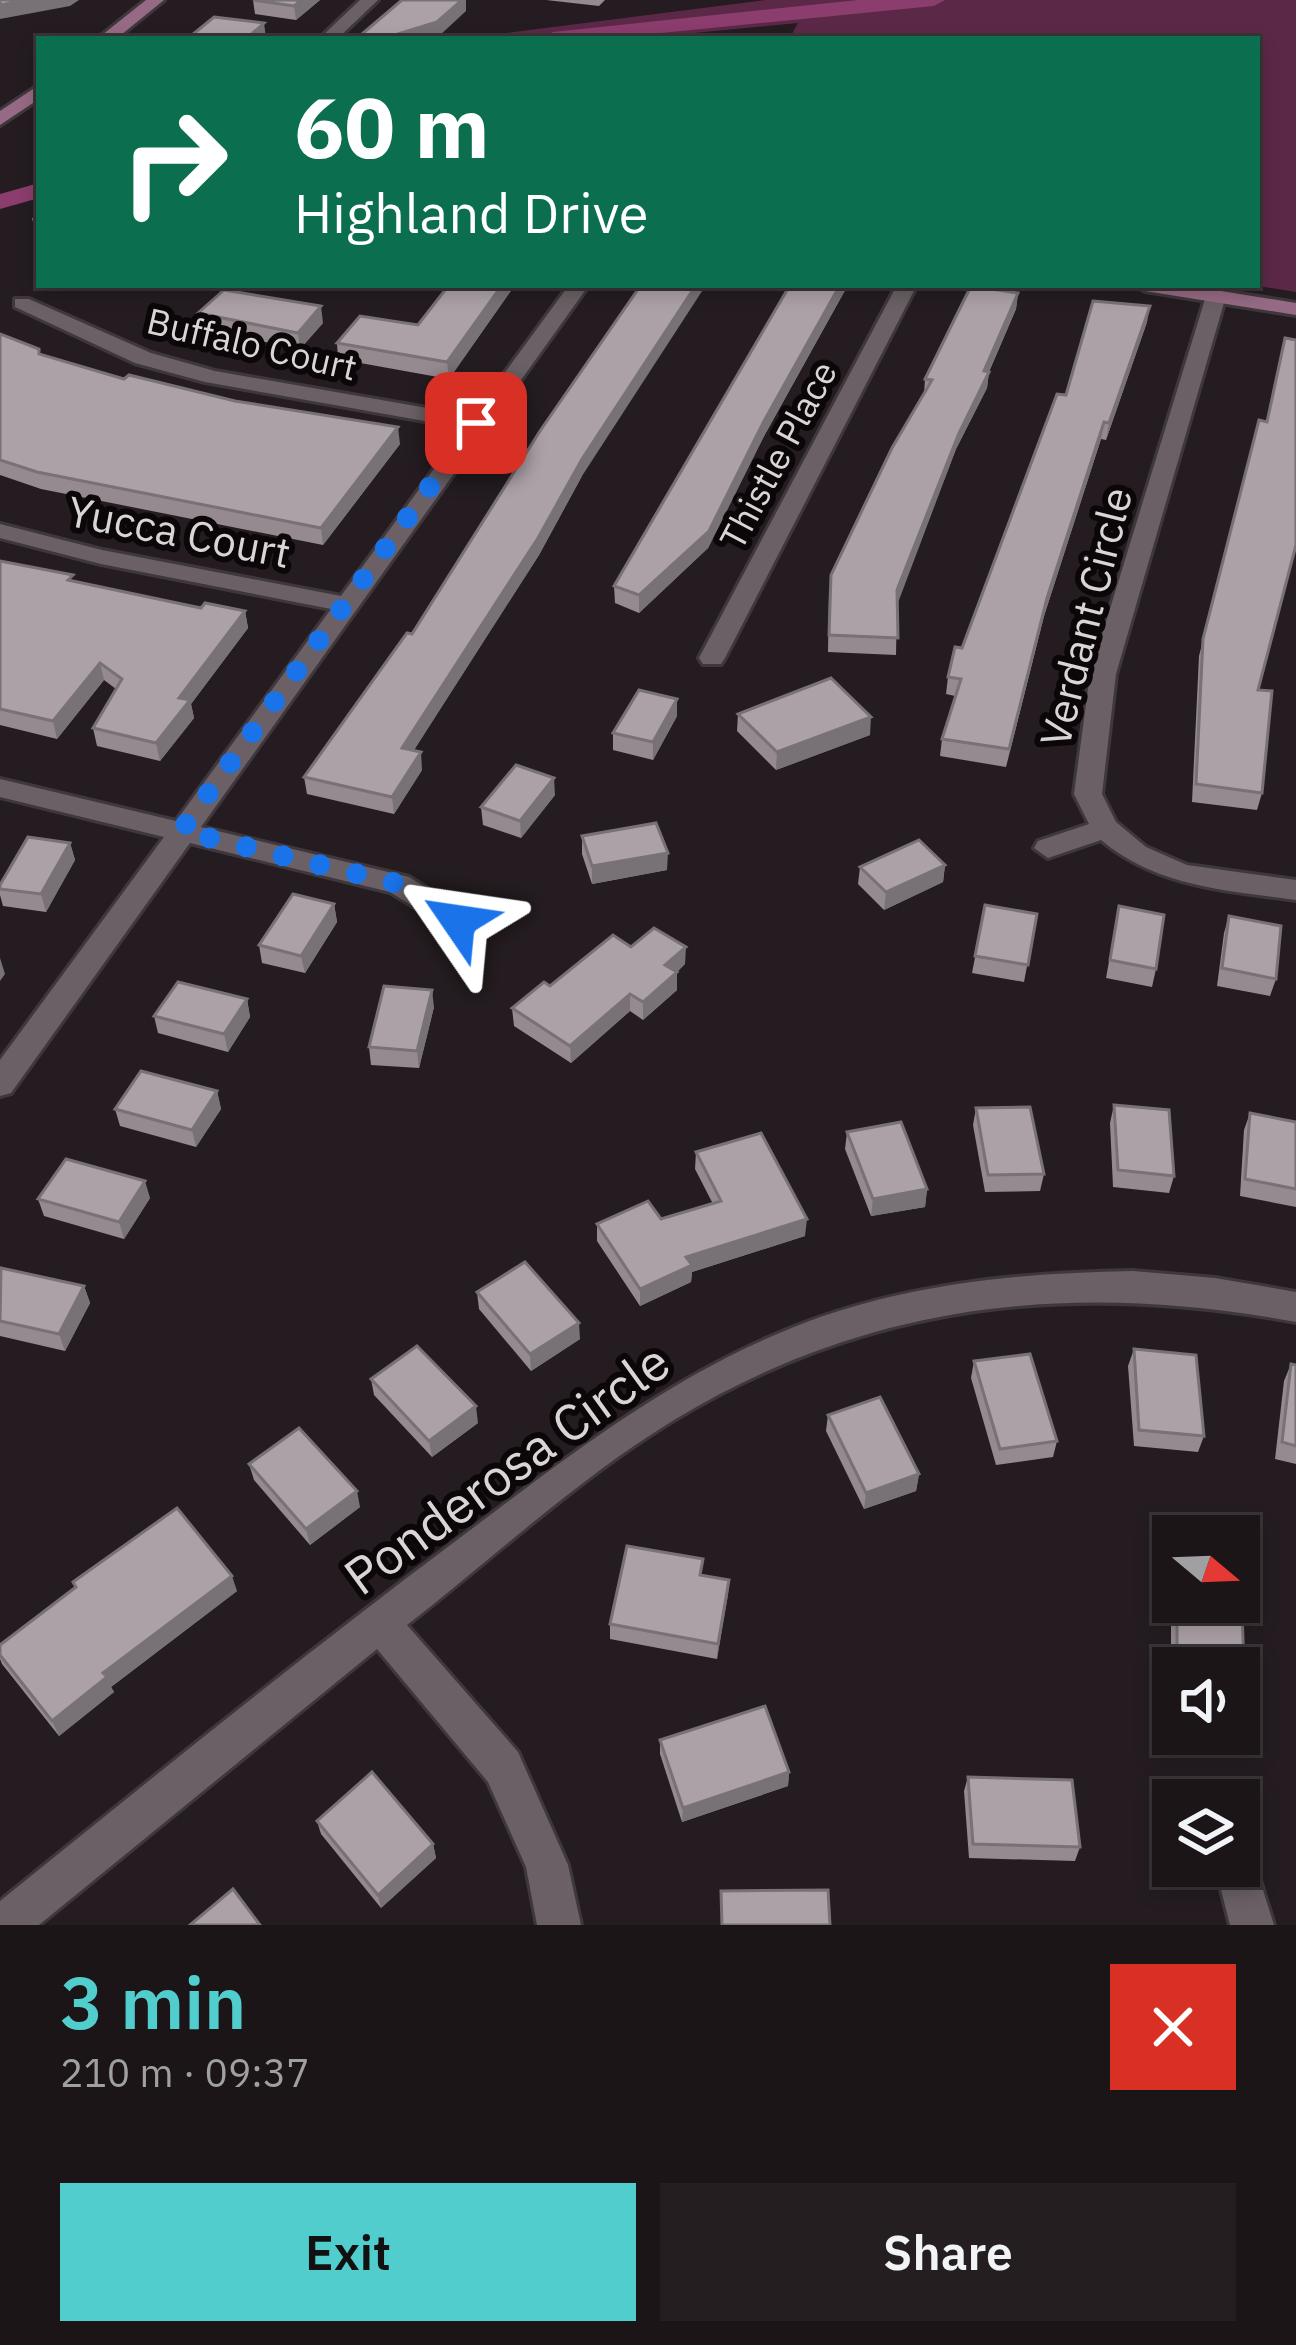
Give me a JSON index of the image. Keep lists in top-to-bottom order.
{
  "streets": {
    "street": [
      "Buffalo Court",
      "Thistle Place",
      "Yucca Court",
      "Verdant Circle",
      "Ponderosa Circle"
    ]
  },
  "north": "right",
  "page": {
    "turn": ["60 m", "Highland Drive"],
    "heading": ["3 min", "210 m · 09:37"],
    "buttons": ["Exit", "Share"]
  }
}
